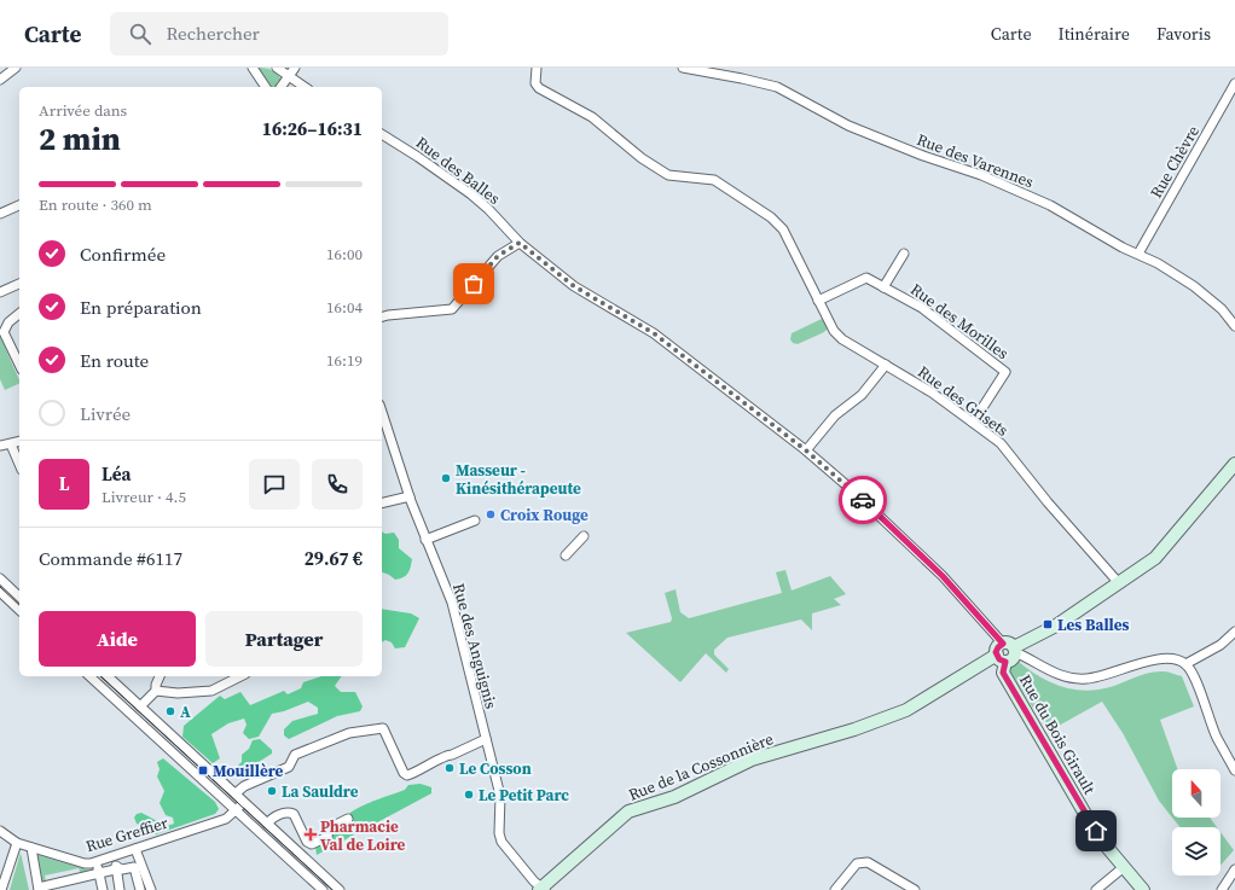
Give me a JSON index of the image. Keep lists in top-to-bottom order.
{
  "streets": {
    "street": [
      "Rue des Varennes",
      "Rue Chèvre",
      "Rue des Balles",
      "Rue des Morilles",
      "Rue des Grisets",
      "Rue des Anguignis",
      "Rue du Bois Girault",
      "Rue de la Cossonnière",
      "Rue Greffier"
    ]
  },
  "crossings": [
    ["Rue des Varennes", "Rue Chèvre"],
    ["Rue des Balles", "Rue du Bois Girault"],
    ["Rue des Balles", "Rue de la Cossonnière"],
    ["Rue des Morilles", "Rue des Grisets"],
    ["Rue des Grisets", "Rue de la Cossonnière"],
    ["Rue des Anguignis", "Rue de la Cossonnière"],
    ["Rue du Bois Girault", "Rue de la Cossonnière"]
  ],
  "places": {
    "other": [
      "Masseur - Kinésithérapeute",
      "Croix Rouge",
      "A",
      "Le Cosson",
      "La Sauldre",
      "Le Petit Parc"
    ],
    "transit": ["Les Balles", "Mouillère"],
    "health": ["Pharmacie Val de Loire"]
  },
  "north": "top",
  "page": {
    "header": "Carte",
    "search": "Rechercher",
    "nav": ["Carte", "Itinéraire", "Favoris"],
    "heading": ["2 min", "Arrivée dans", "16:26–16:31"],
    "panel": [
      "Léa",
      "Livreur · 4.5",
      "Commande #6117",
      "29.67 €"
    ],
    "bar": "En route · 360 m",
    "list": [
      ["Confirmée", "16:00"],
      ["En préparation", "16:04"],
      ["En route", "16:19"],
      "Livrée"
    ],
    "round": "L",
    "buttons": ["Aide", "Partager"]
  }
}
